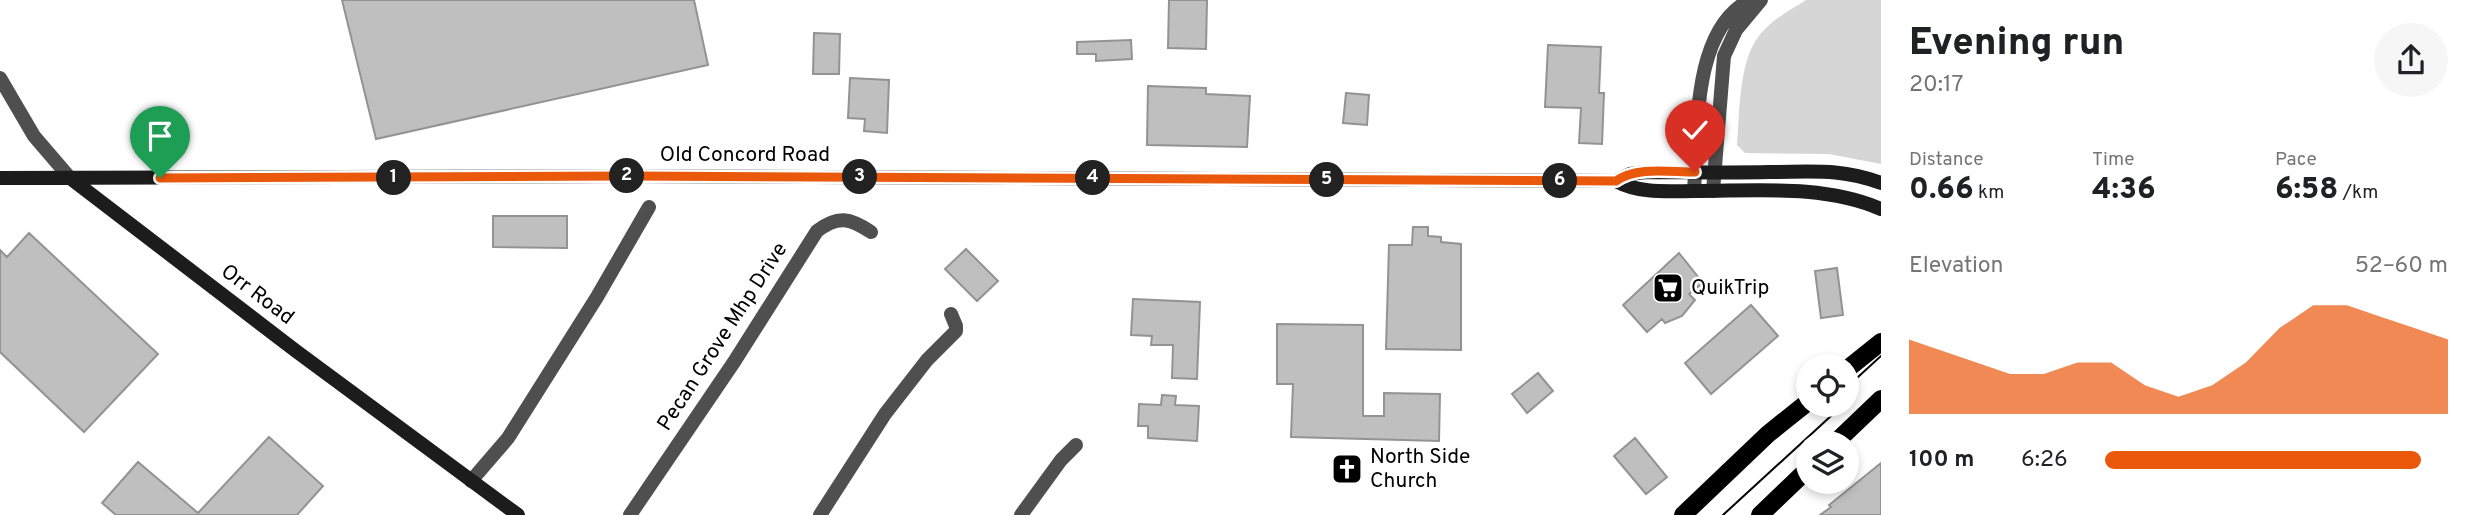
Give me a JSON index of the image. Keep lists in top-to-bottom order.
{
  "streets": {
    "street": ["Old Concord Road", "Orr Road", "Pecan Grove Mhp Drive"]
  },
  "crossings": [
    ["Old Concord Road", "Orr Road"]
  ],
  "places": {
    "supermarket": ["QuikTrip"],
    "church": ["North Side Church"]
  },
  "page": {
    "heading": ["Evening run", "20:17"],
    "stats": [
      ["Distance", "0.66 km"],
      ["Time", "4:36"],
      ["Pace", "6:58 /km"]
    ],
    "pins": [
      "2",
      "3",
      "1",
      "4",
      "5",
      "6"
    ],
    "chart": ["Elevation", "52–60 m"],
    "list": [
      {
        "name": "100 m",
        "note": "6:26"
      }
    ]
  }
}
